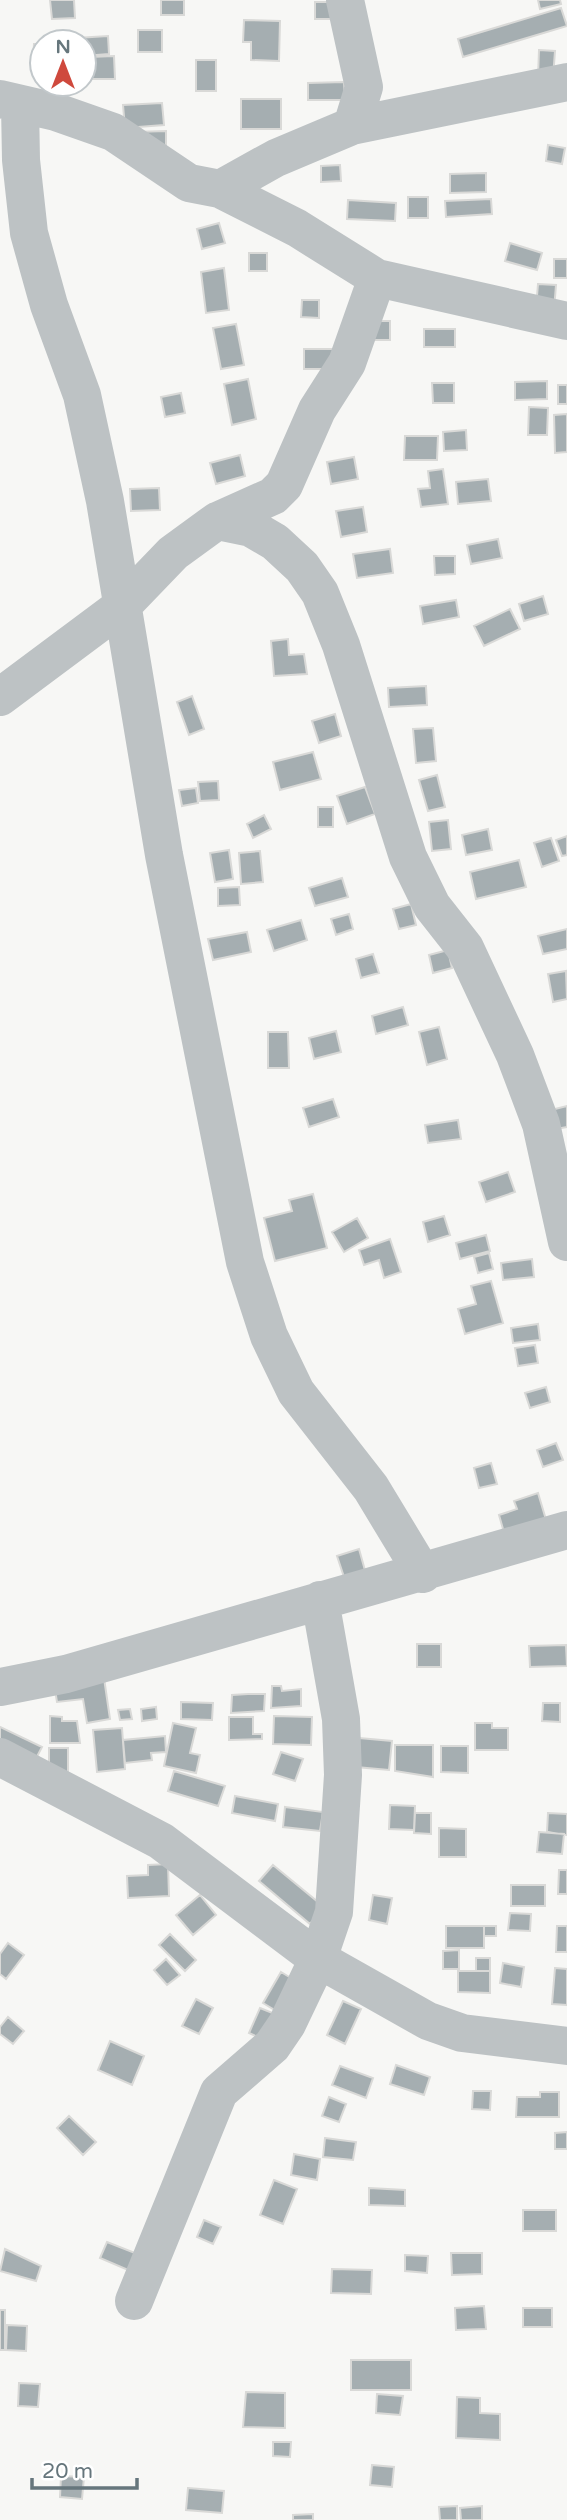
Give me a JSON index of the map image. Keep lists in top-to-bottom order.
{
  "scale_bar": "20 m",
  "north": "top"
}
